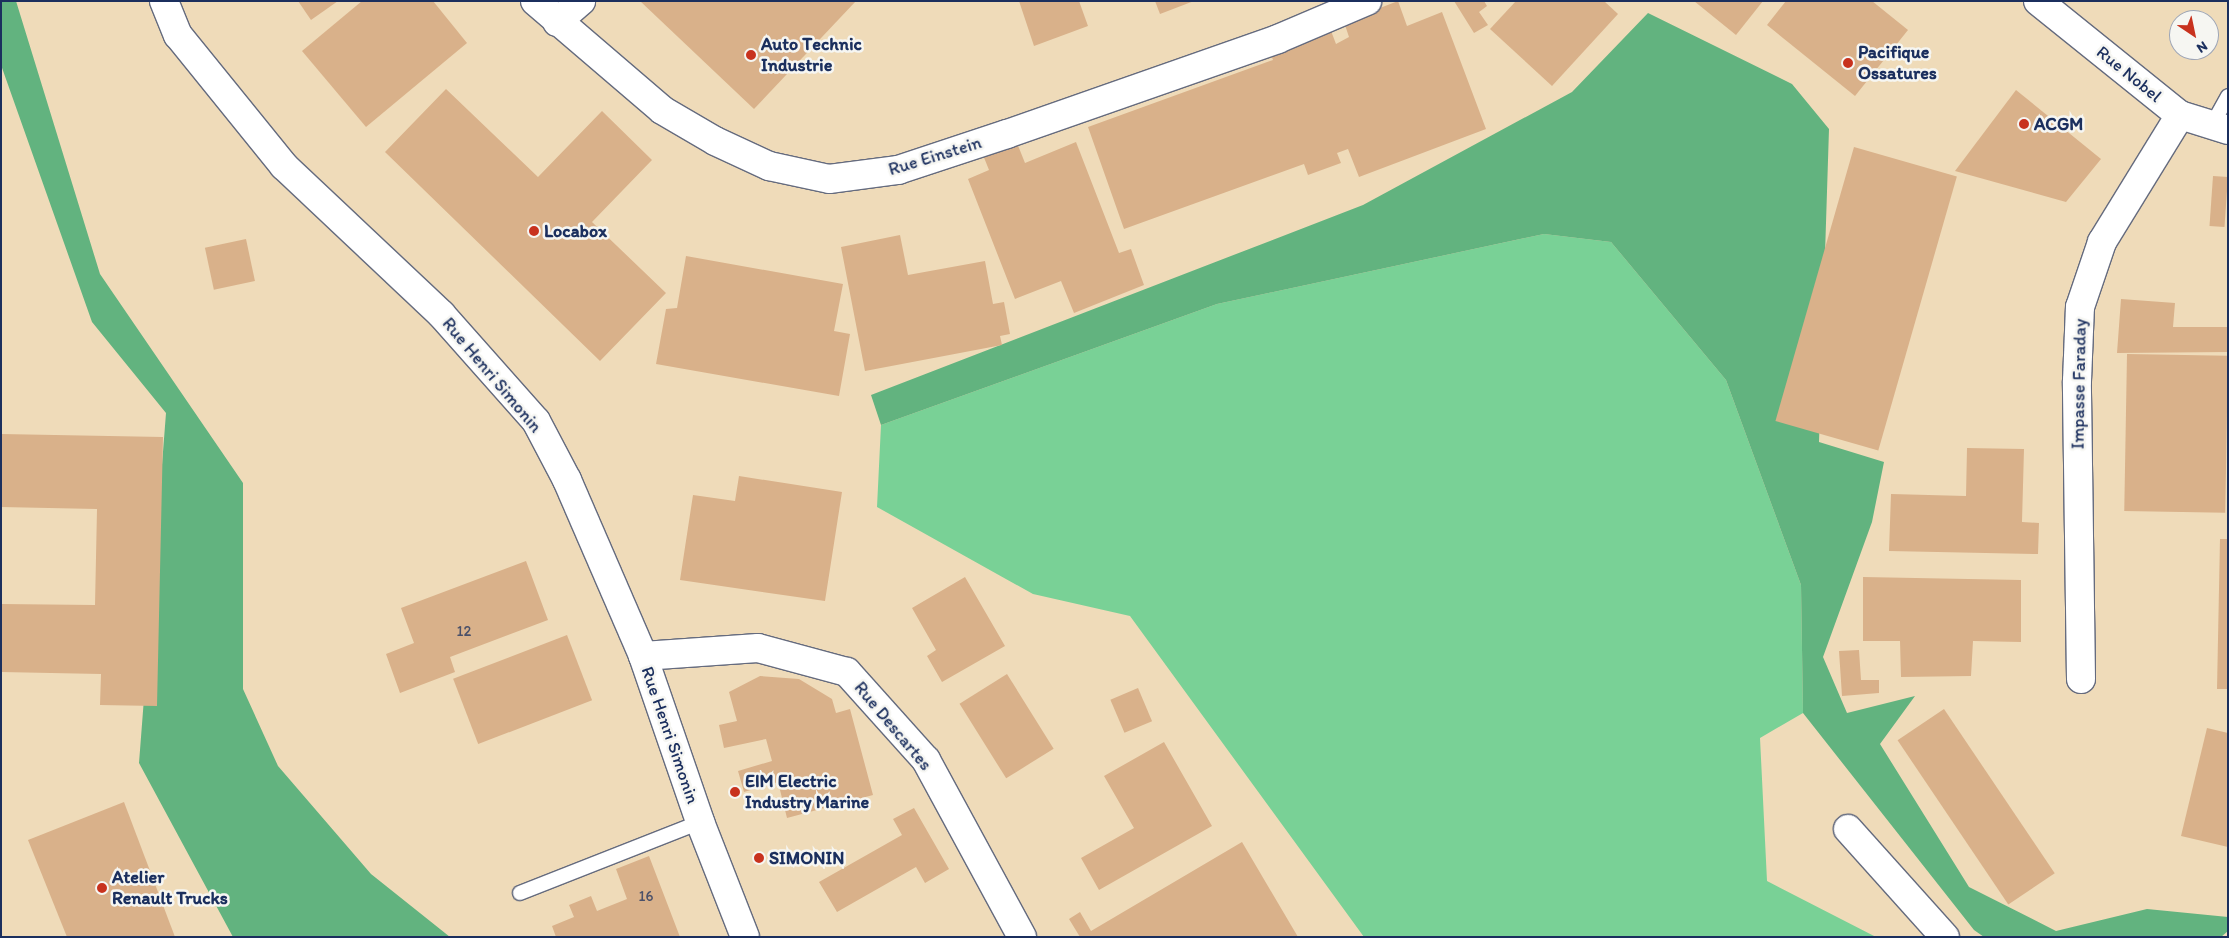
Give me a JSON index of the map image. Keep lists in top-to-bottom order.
{
  "streets": {
    "street": [
      "Rue Nobel",
      "Rue Einstein",
      "Rue Henri Simonin",
      "Impasse Faraday",
      "Rue Descartes"
    ]
  },
  "crossings": [
    ["Rue Nobel", "Impasse Faraday"],
    ["Rue Henri Simonin", "Rue Descartes"]
  ],
  "places": [
    "Auto Technic Industrie",
    "Pacifique Ossatures",
    "ACGM",
    "Locabox",
    "EIM Electric Industry Marine",
    "SIMONIN",
    "Atelier Renault Trucks"
  ],
  "house_numbers": ["12", "16"],
  "north": "bottom right"
}
